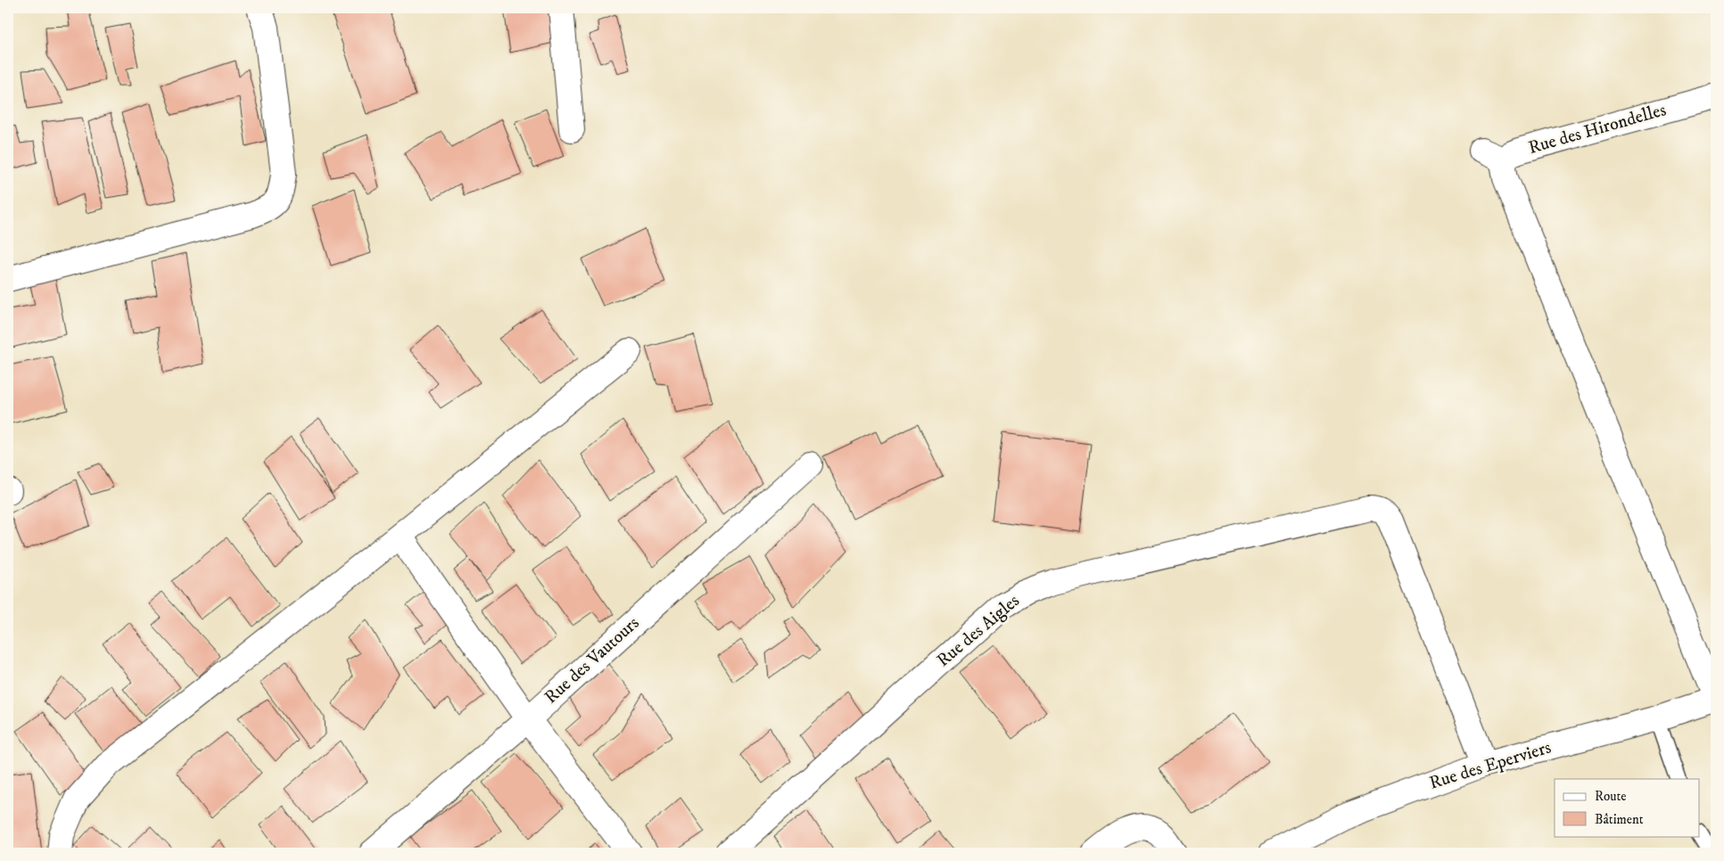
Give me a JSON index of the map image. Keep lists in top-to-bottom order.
{
  "streets": {
    "street": [
      "Rue des Hirondelles",
      "Rue des Aigles",
      "Rue des Vautours",
      "Rue des Eperviers"
    ]
  },
  "crossings": [
    ["Rue des Aigles", "Rue des Eperviers"]
  ],
  "legend": ["Route", "Bâtiment"]
}
